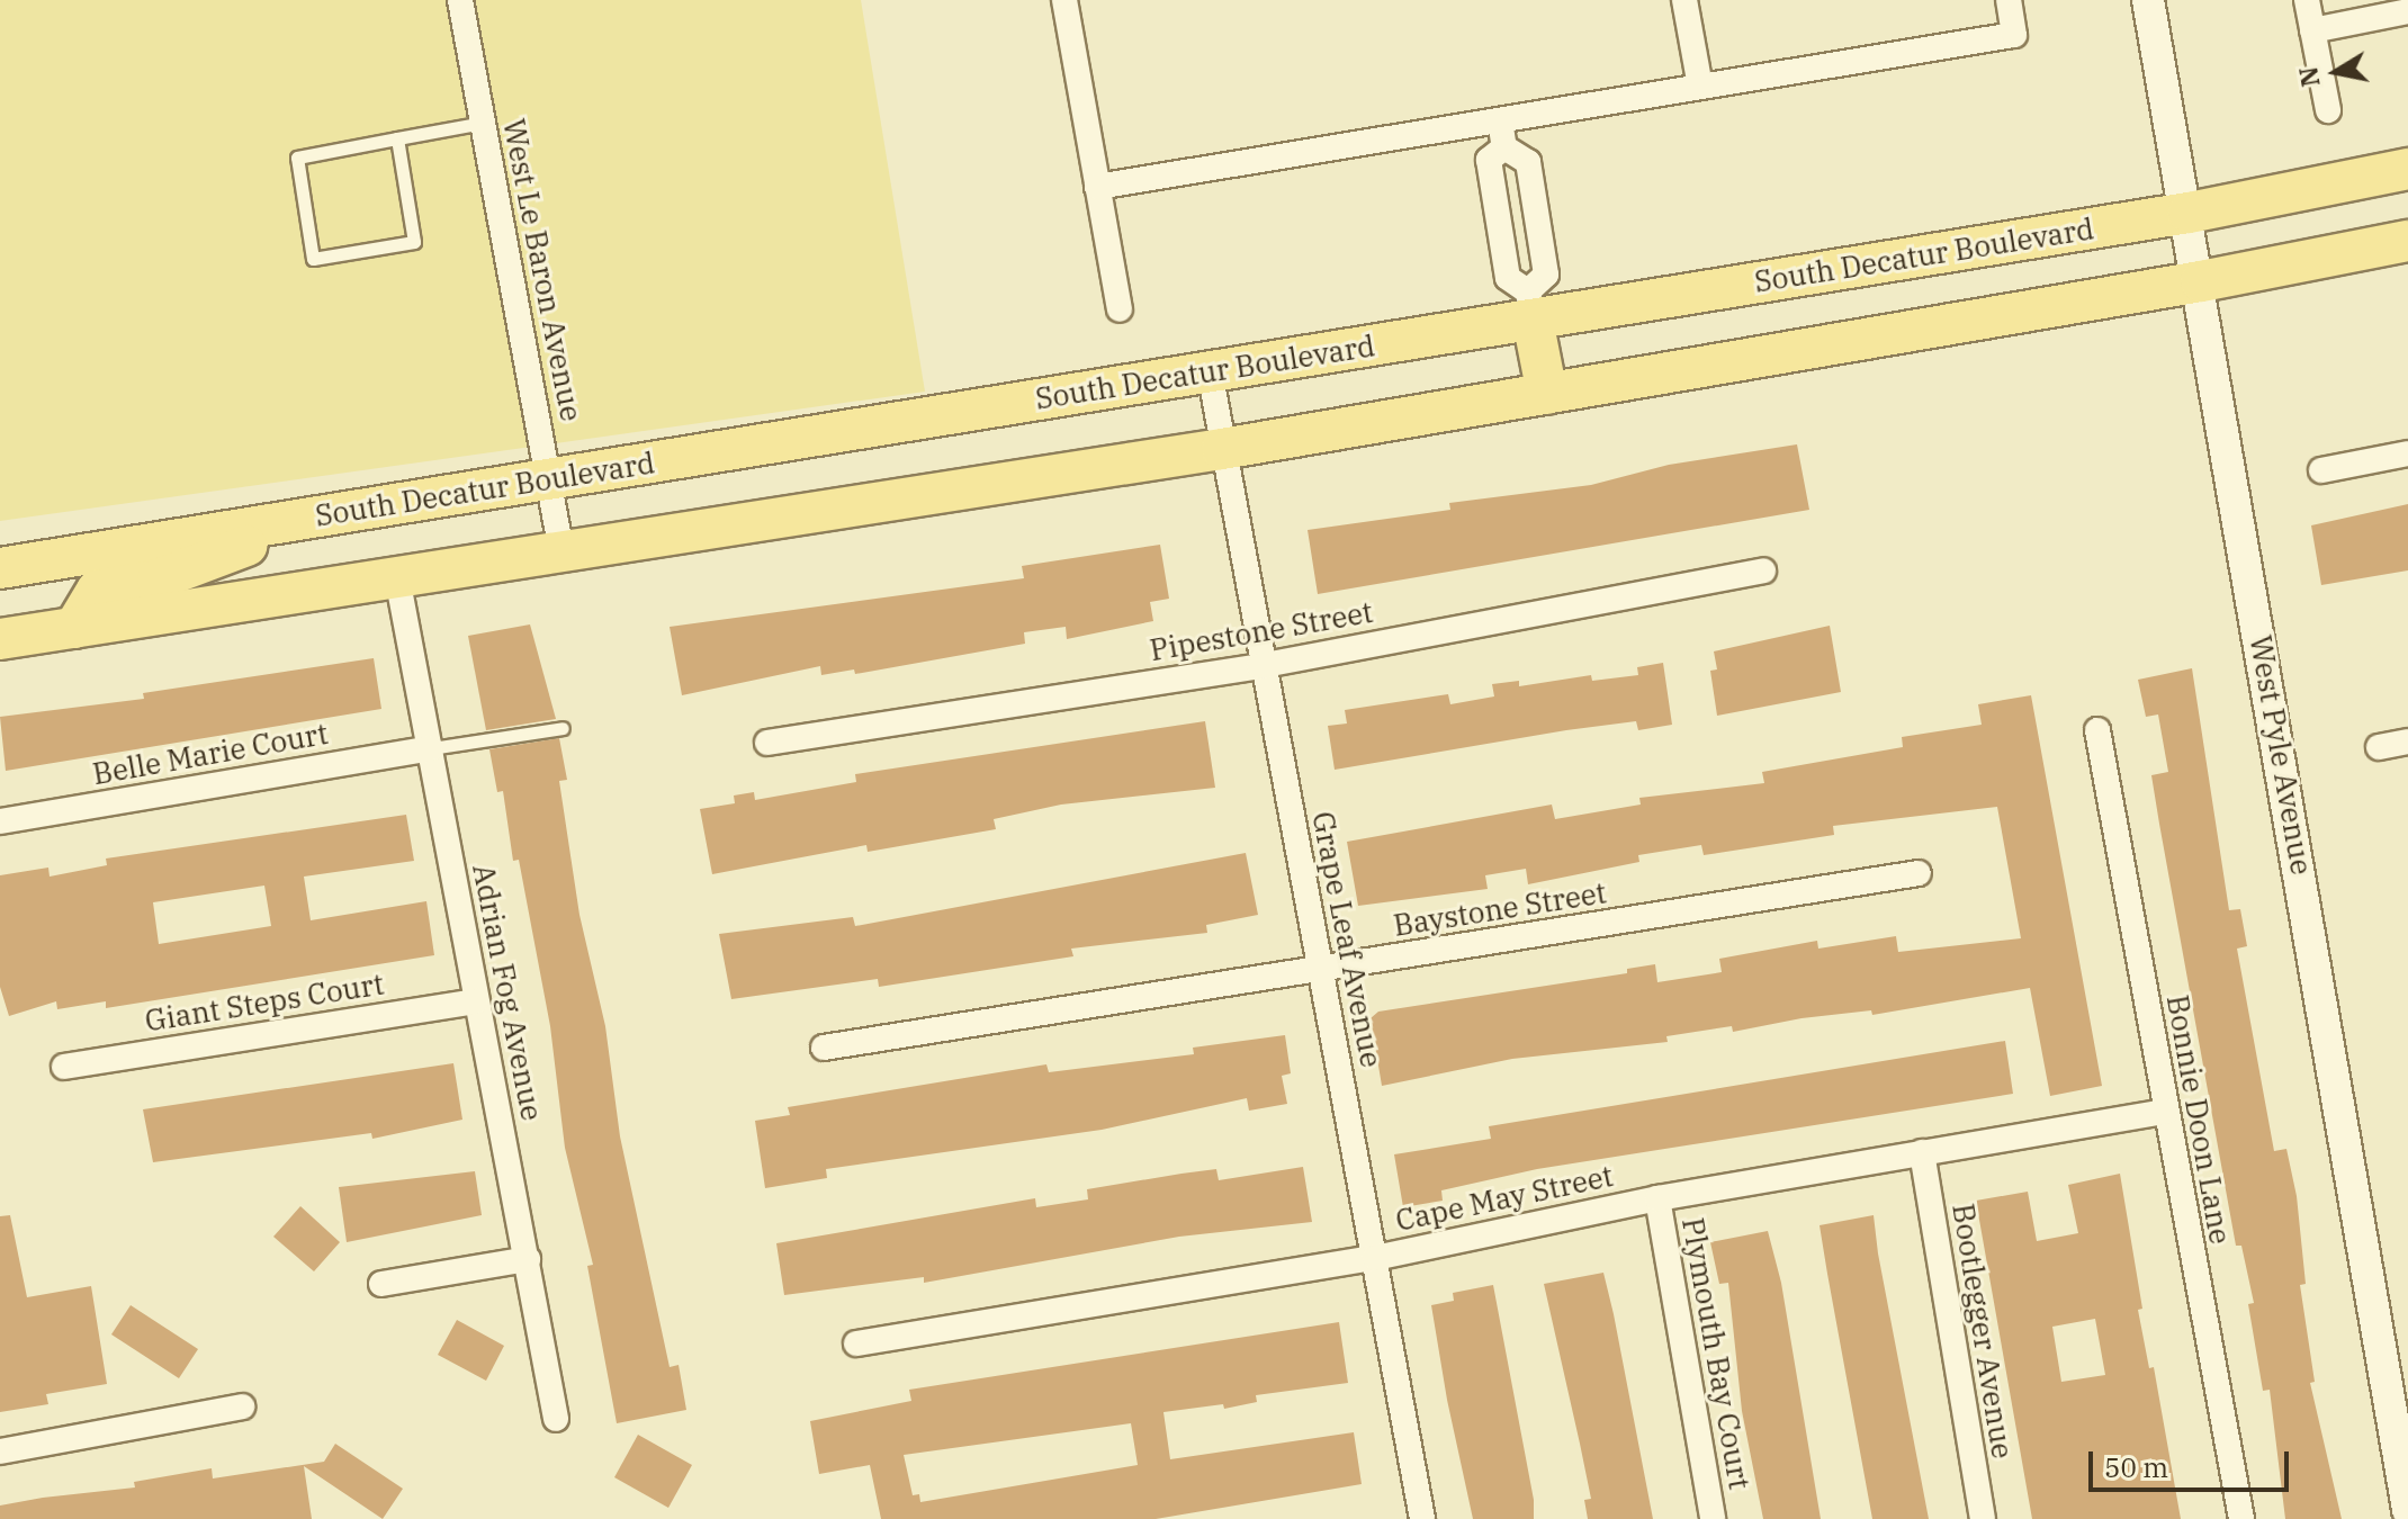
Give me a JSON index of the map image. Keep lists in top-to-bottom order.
{
  "streets": {
    "main road": ["South Decatur Boulevard"],
    "street": [
      "West Le Baron Avenue",
      "Pipestone Street",
      "Belle Marie Court",
      "West Pyle Avenue",
      "Baystone Street",
      "Grape Leaf Avenue",
      "Adrian Fog Avenue",
      "Giant Steps Court",
      "Bonnie Doon Lane",
      "Cape May Street",
      "Bootlegger Avenue",
      "Plymouth Bay Court"
    ]
  },
  "crossings": [
    ["South Decatur Boulevard", "West Le Baron Avenue"],
    ["South Decatur Boulevard", "West Pyle Avenue"],
    ["South Decatur Boulevard", "Grape Leaf Avenue"],
    ["Pipestone Street", "Grape Leaf Avenue"],
    ["Belle Marie Court", "Adrian Fog Avenue"],
    ["Baystone Street", "Grape Leaf Avenue"],
    ["Grape Leaf Avenue", "Cape May Street"],
    ["Adrian Fog Avenue", "Giant Steps Court"],
    ["Bonnie Doon Lane", "Cape May Street"],
    ["Cape May Street", "Bootlegger Avenue"],
    ["Cape May Street", "Plymouth Bay Court"]
  ],
  "scale_bar": "50 m",
  "north": "left"
}
